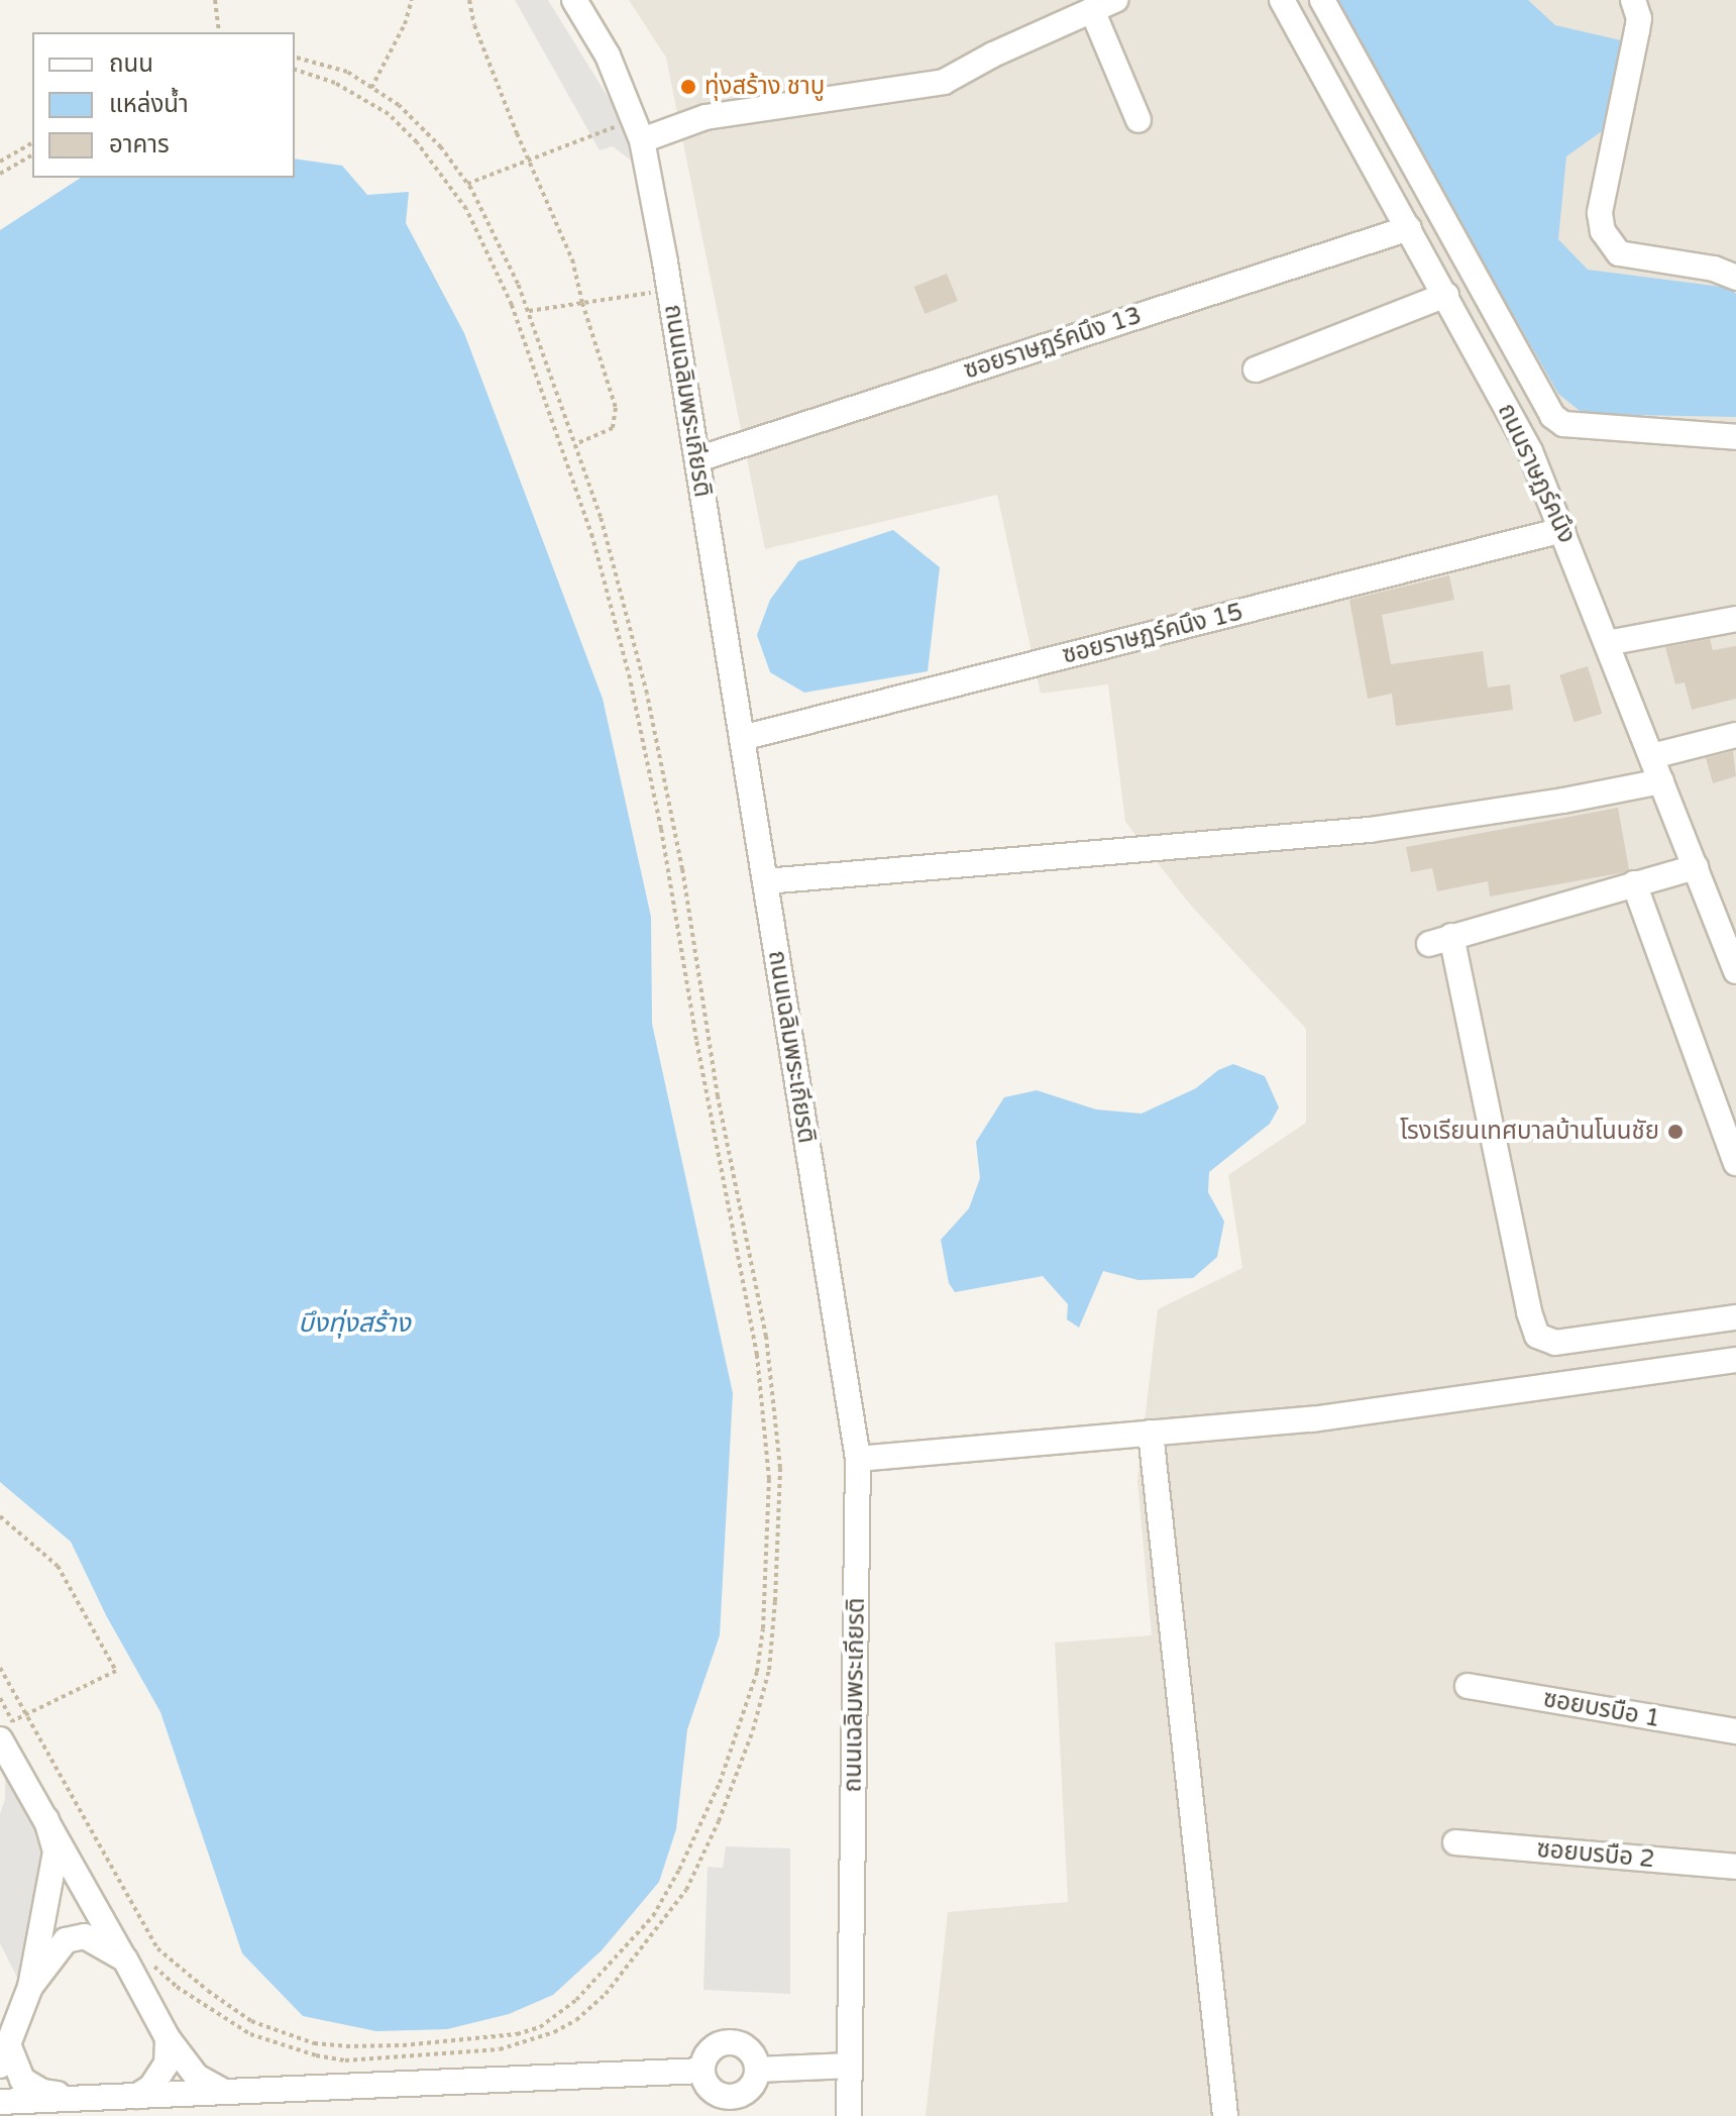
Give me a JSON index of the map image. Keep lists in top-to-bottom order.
{
  "streets": {
    "street": [
      "ซอยราษฏร์คนึง 13",
      "ถนนเฉลิมพระเกียรติ",
      "ถนนราษฏร์คนึง",
      "ซอยราษฏร์คนึง 15",
      "ซอยบรบือ 1",
      "ซอยบรบือ 2"
    ]
  },
  "crossings": [
    ["ซอยราษฏร์คนึง 13", "ถนนเฉลิมพระเกียรติ"],
    ["ซอยราษฏร์คนึง 13", "ถนนราษฏร์คนึง"],
    ["ถนนเฉลิมพระเกียรติ", "ซอยราษฏร์คนึง 15"],
    ["ถนนราษฏร์คนึง", "ซอยราษฏร์คนึง 15"]
  ],
  "water": ["บึงทุ่งสร้าง"],
  "places": ["ทุ่งสร้าง ชาบู", "โรงเรียนเทศบาลบ้านโนนชัย"],
  "legend": ["ถนน", "แหล่งน้ำ", "อาคาร"]
}
